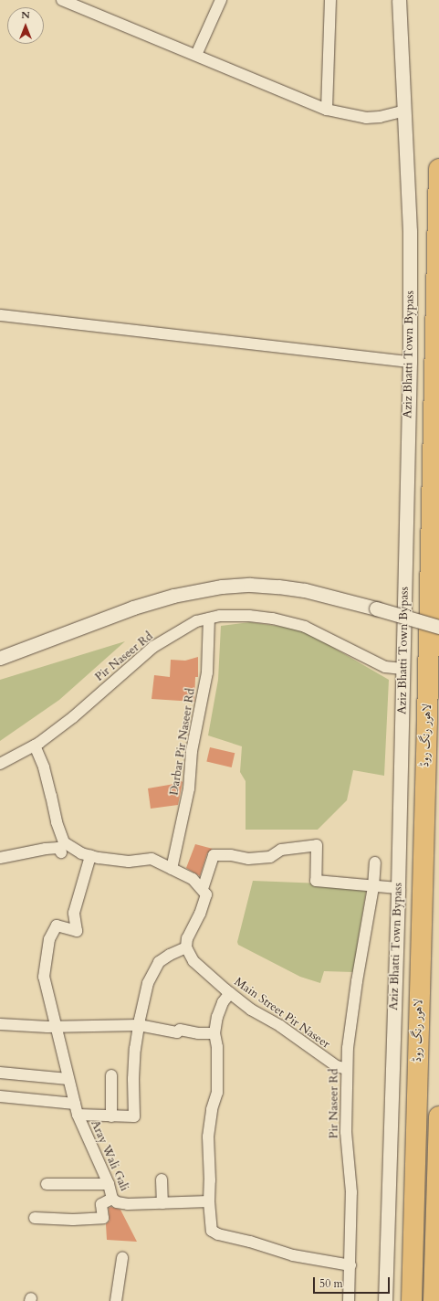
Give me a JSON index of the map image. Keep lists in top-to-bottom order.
{
  "streets": {
    "highway": ["لاہور رنگ روڈ"],
    "street": [
      "Aziz Bhatti Town Bypass",
      "Pir Naseer Rd",
      "Darbar Pir Naseer Rd",
      "Main Street Pir Naseer",
      "Aray Wali Gali"
    ]
  },
  "crossings": [
    ["Aziz Bhatti Town Bypass", "Pir Naseer Rd"],
    ["Pir Naseer Rd", "Darbar Pir Naseer Rd"],
    ["Pir Naseer Rd", "Main Street Pir Naseer"]
  ],
  "scale_bar": "50 m",
  "north": "top"
}
